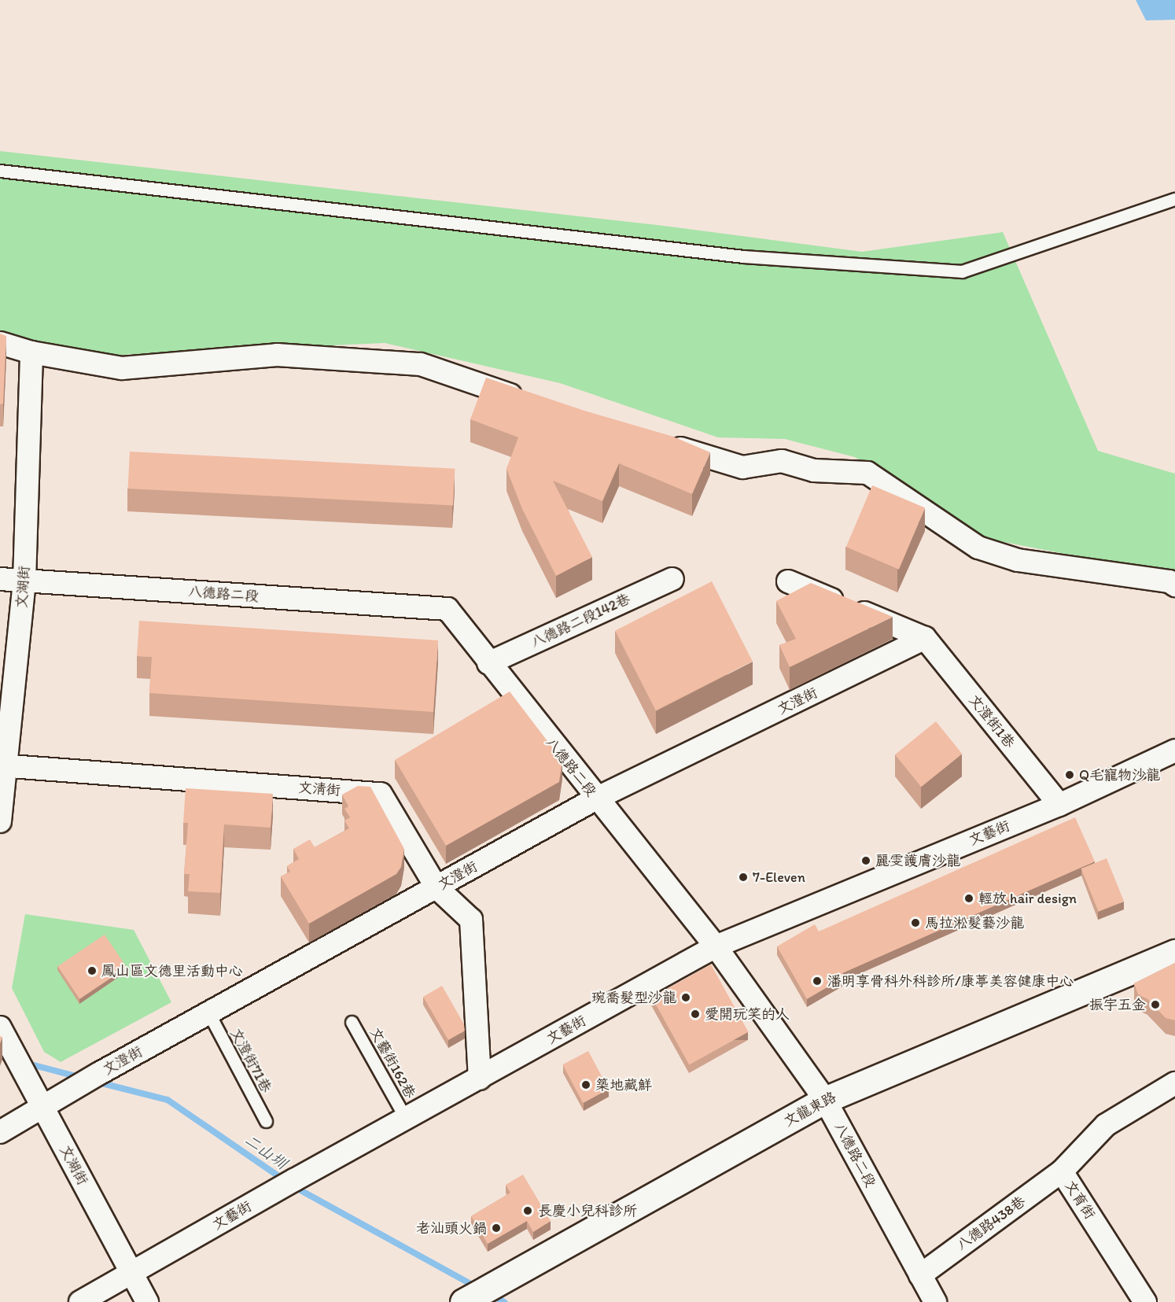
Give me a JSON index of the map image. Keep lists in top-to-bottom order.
{
  "streets": {
    "street": [
      "文湖街",
      "八德路二段",
      "八德路二段142巷",
      "文澄街",
      "文澄街1巷",
      "文清街",
      "文藝街",
      "文龍東路",
      "文育街",
      "八德路438巷"
    ],
    "lane": ["文澄街71巷", "文藝街162巷"]
  },
  "crossings": [
    ["文湖街", "八德路二段"],
    ["文湖街", "文澄街"],
    ["文湖街", "文清街"],
    ["文湖街", "文藝街"],
    ["八德路二段", "八德路二段142巷"],
    ["八德路二段", "文澄街"],
    ["八德路二段", "文藝街"],
    ["八德路二段", "文龍東路"],
    ["八德路二段", "八德路438巷"],
    ["文澄街", "文澄街1巷"],
    ["文澄街", "文清街"],
    ["文澄街", "文澄街71巷"],
    ["文澄街1巷", "文藝街"],
    ["文清街", "文藝街"],
    ["文藝街", "文藝街162巷"],
    ["文育街", "八德路438巷"]
  ],
  "water": ["二山圳"],
  "places": [
    "Q毛寵物沙龍",
    "麗雯護膚沙龍",
    "7-Eleven",
    "輕放 hair design",
    "馬拉淞髮藝沙龍",
    "鳳山區文德里活動中心",
    "潘明享骨科外科診所/康葶美容健康中心",
    "琬喬髮型沙龍",
    "振宇五金",
    "愛開玩笑的人",
    "築地藏鮮",
    "長慶小兒科診所",
    "老汕頭火鍋"
  ]
}
